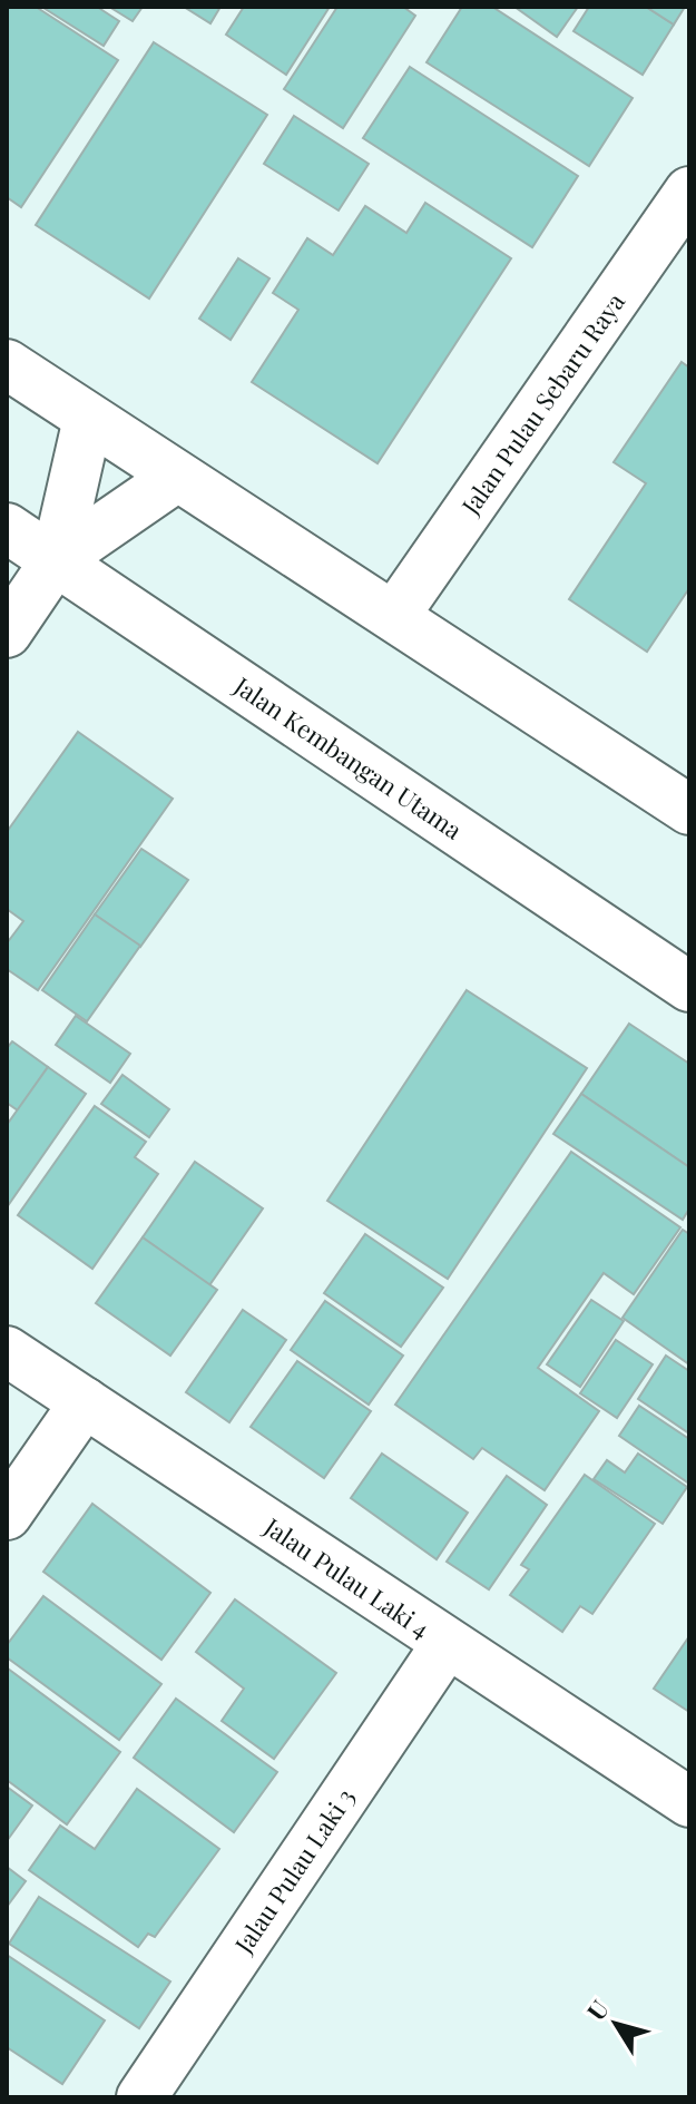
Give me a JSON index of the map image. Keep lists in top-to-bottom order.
{
  "streets": {
    "street": [
      "Jalan Pulau Sebaru Raya",
      "Jalan Kembangan Utama",
      "Jalau Pulau Laki 4",
      "Jalau Pulau Laki 3"
    ]
  },
  "crossings": [
    ["Jalau Pulau Laki 4", "Jalau Pulau Laki 3"]
  ],
  "north": "top left"
}
